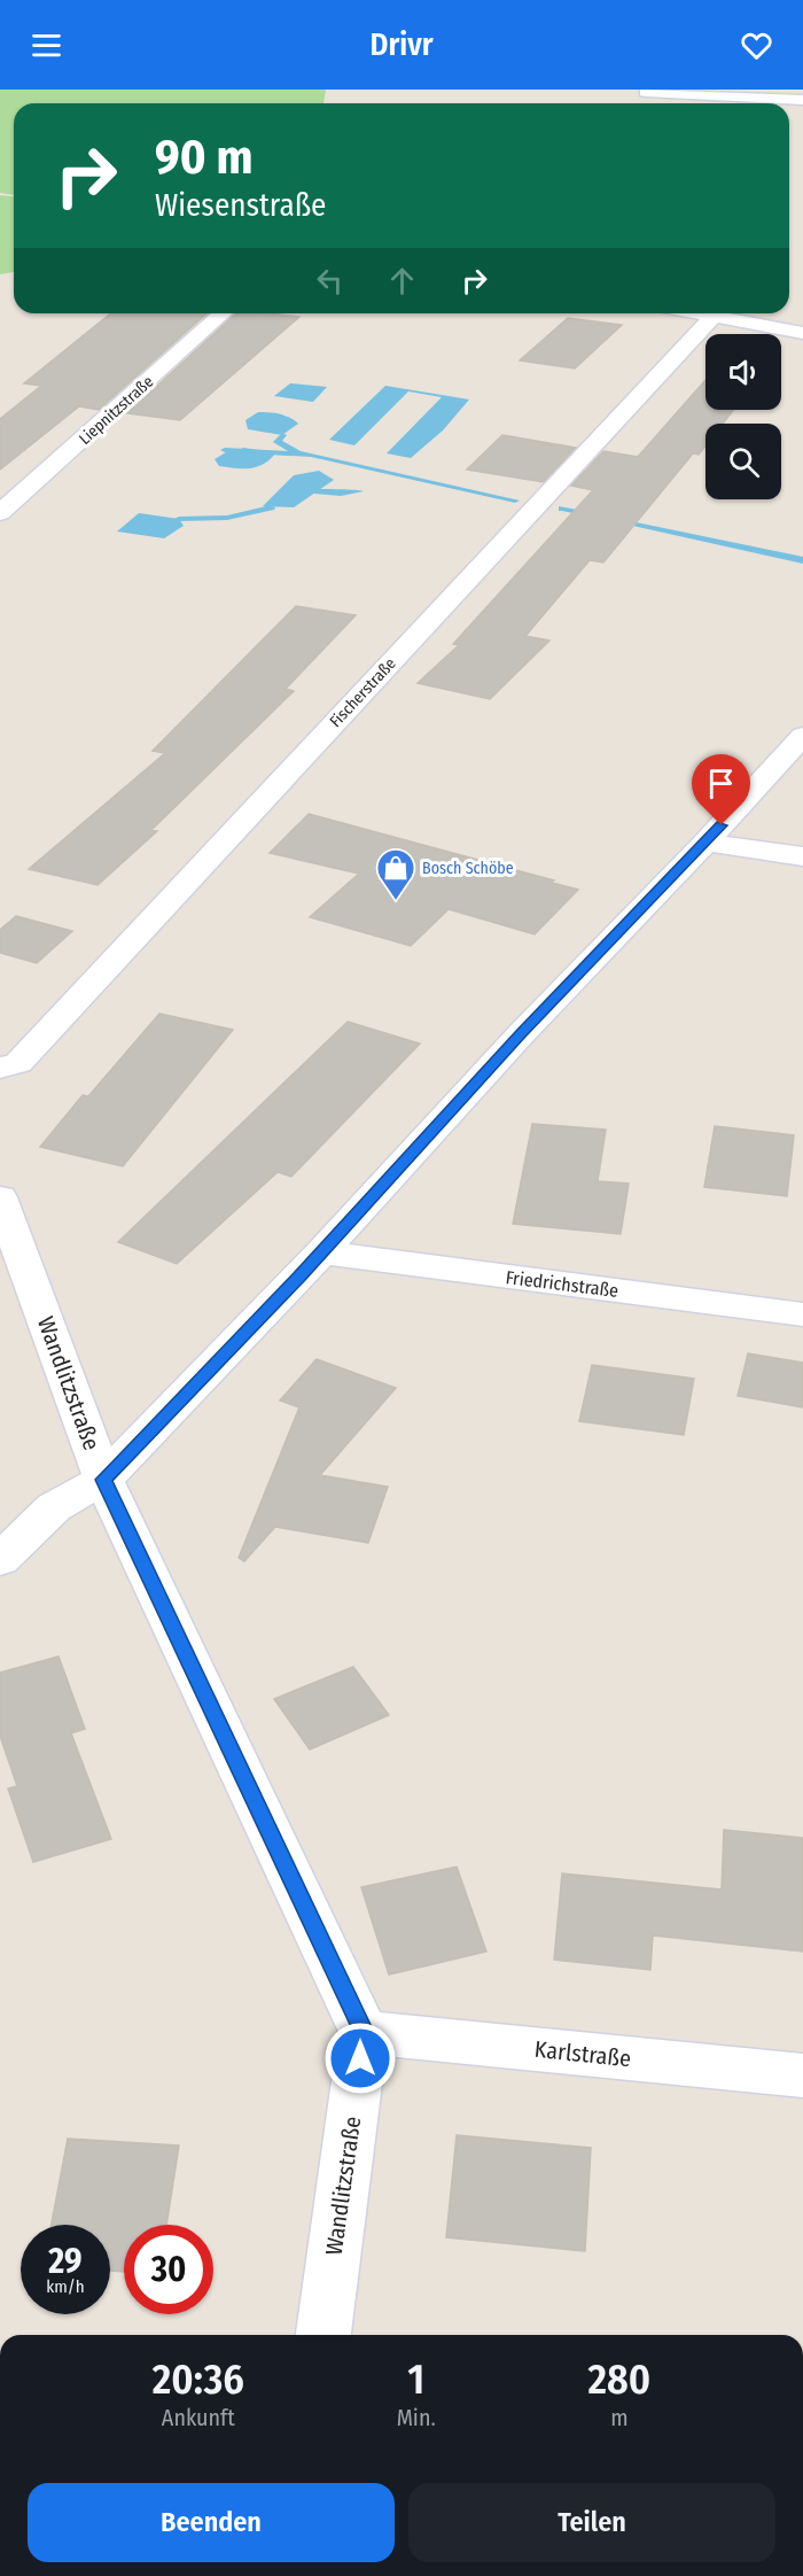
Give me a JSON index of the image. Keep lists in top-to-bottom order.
{
  "streets": {
    "street": [
      "Liepnitzstraße",
      "Fischerstraße",
      "Friedrichstraße",
      "Wandlitzstraße",
      "Karlstraße"
    ]
  },
  "crossings": [
    ["Wandlitzstraße", "Karlstraße"]
  ],
  "places": {
    "shop": ["Bosch Schöbe"]
  },
  "page": {
    "header": "Drivr",
    "turn": ["90 m", "Wiesenstraße"],
    "speed": "29 km/h",
    "limit": "30",
    "eta": [
      "20:36",
      "Ankunft",
      "1",
      "Min.",
      "280",
      "m"
    ],
    "buttons": ["Beenden", "Teilen"]
  }
}
